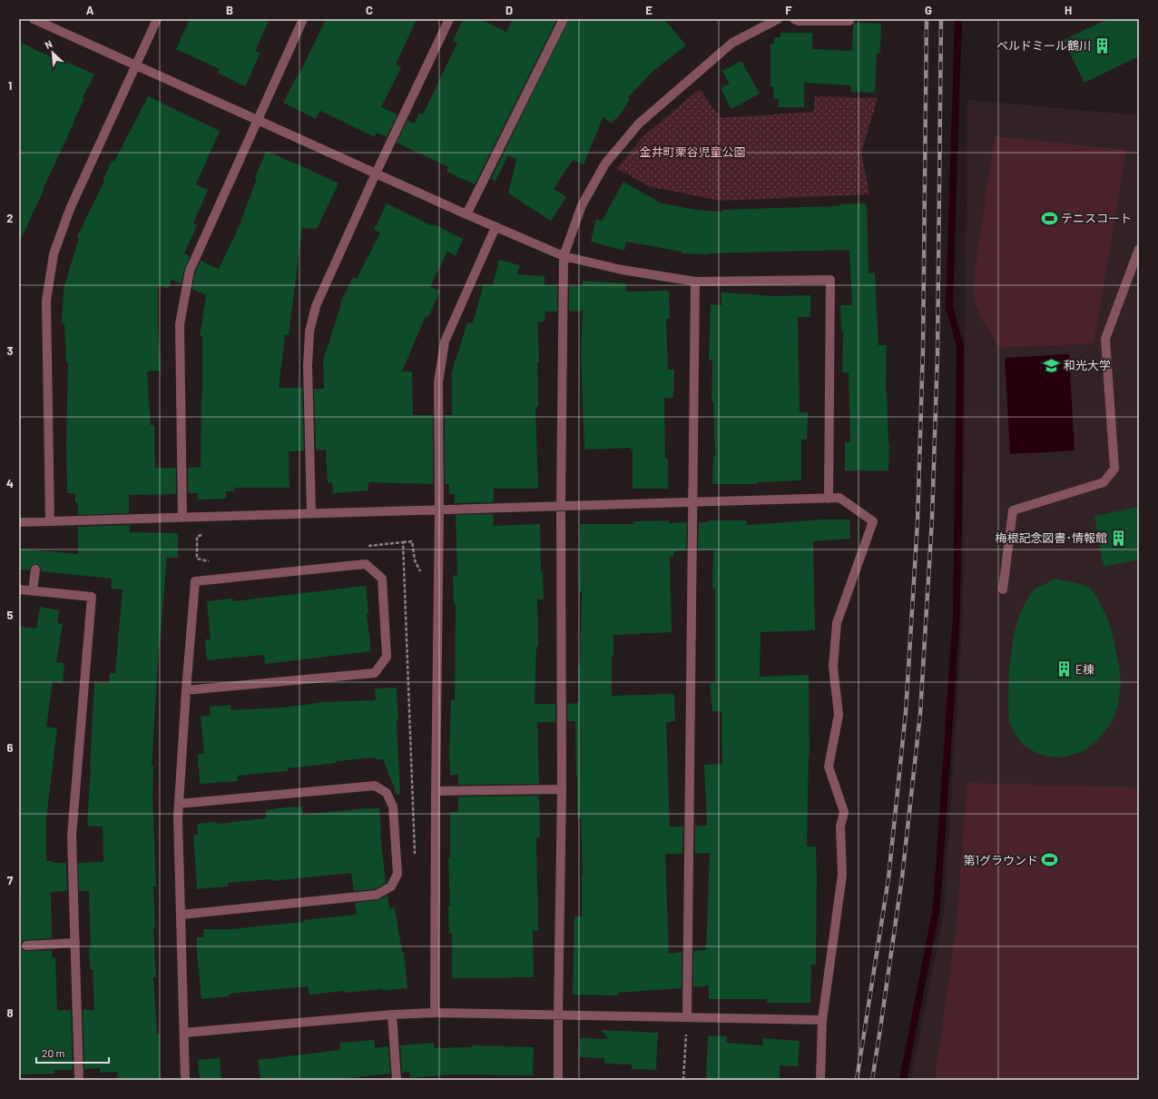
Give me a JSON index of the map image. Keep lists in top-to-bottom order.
{
  "parks": ["金井町栗谷児童公園"],
  "places": {
    "building": ["ベルドミール鶴川", "梅根記念図書･情報館", "E棟"],
    "sports": ["テニスコート", "第1グラウンド"],
    "school or university": ["和光大学"]
  },
  "scale_bar": "20 m",
  "north": "top left",
  "grid": {
    "columns": [
      "A",
      "B",
      "C",
      "D",
      "E",
      "F",
      "G",
      "H"
    ],
    "rows": [
      "1",
      "2",
      "3",
      "4",
      "5",
      "6",
      "7",
      "8"
    ]
  }
}
